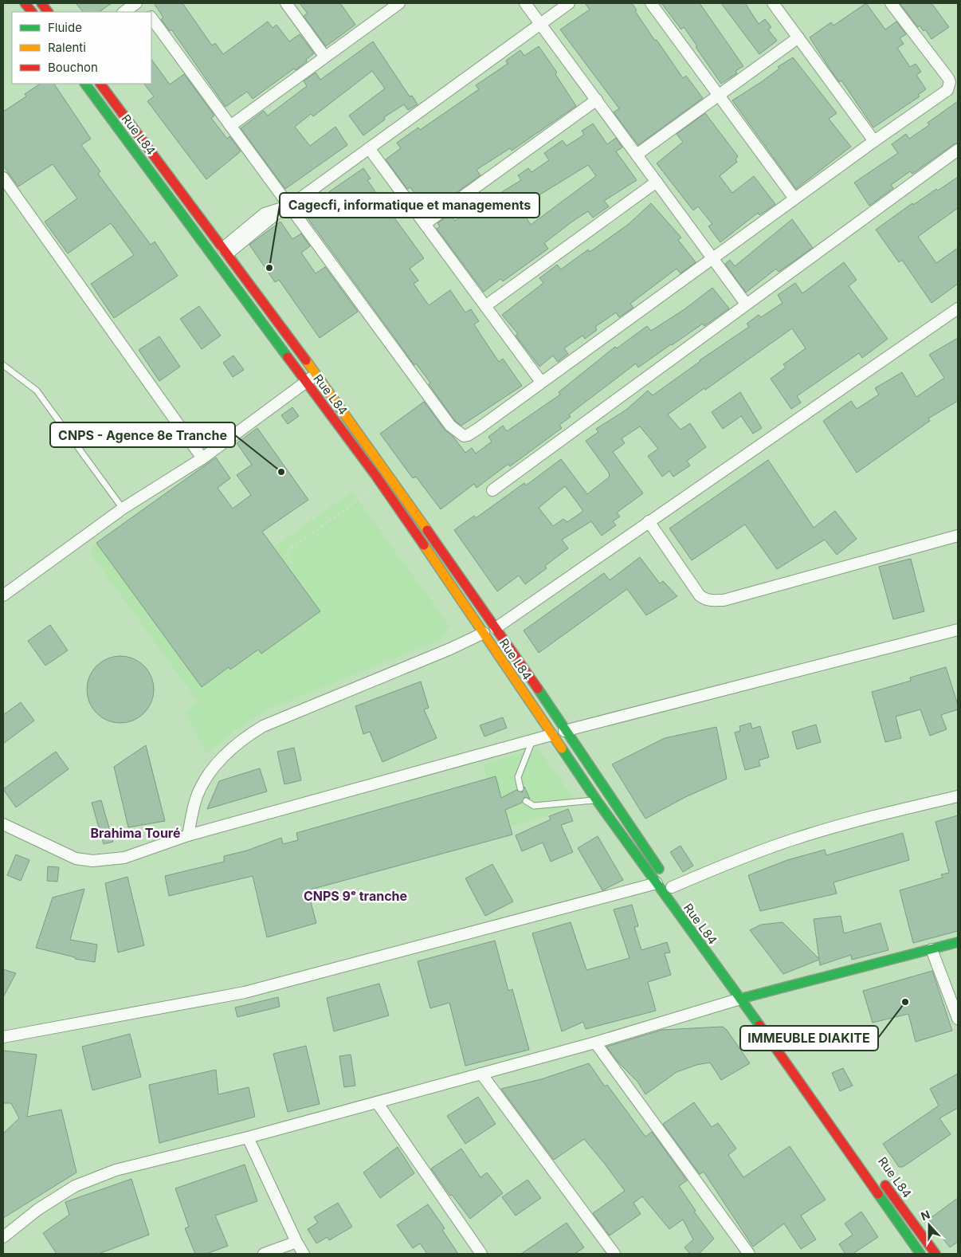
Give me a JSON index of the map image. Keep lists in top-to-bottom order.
{
  "streets": {
    "street": ["Rue L84"]
  },
  "districts": ["Brahima Touré", "CNPS 9ᵉ tranche"],
  "places": ["Cagecfi, informatique et managements", "CNPS - Agence 8e Tranche", "IMMEUBLE DIAKITE"],
  "legend": ["Fluide", "Ralenti", "Bouchon"],
  "north": "top"
}
